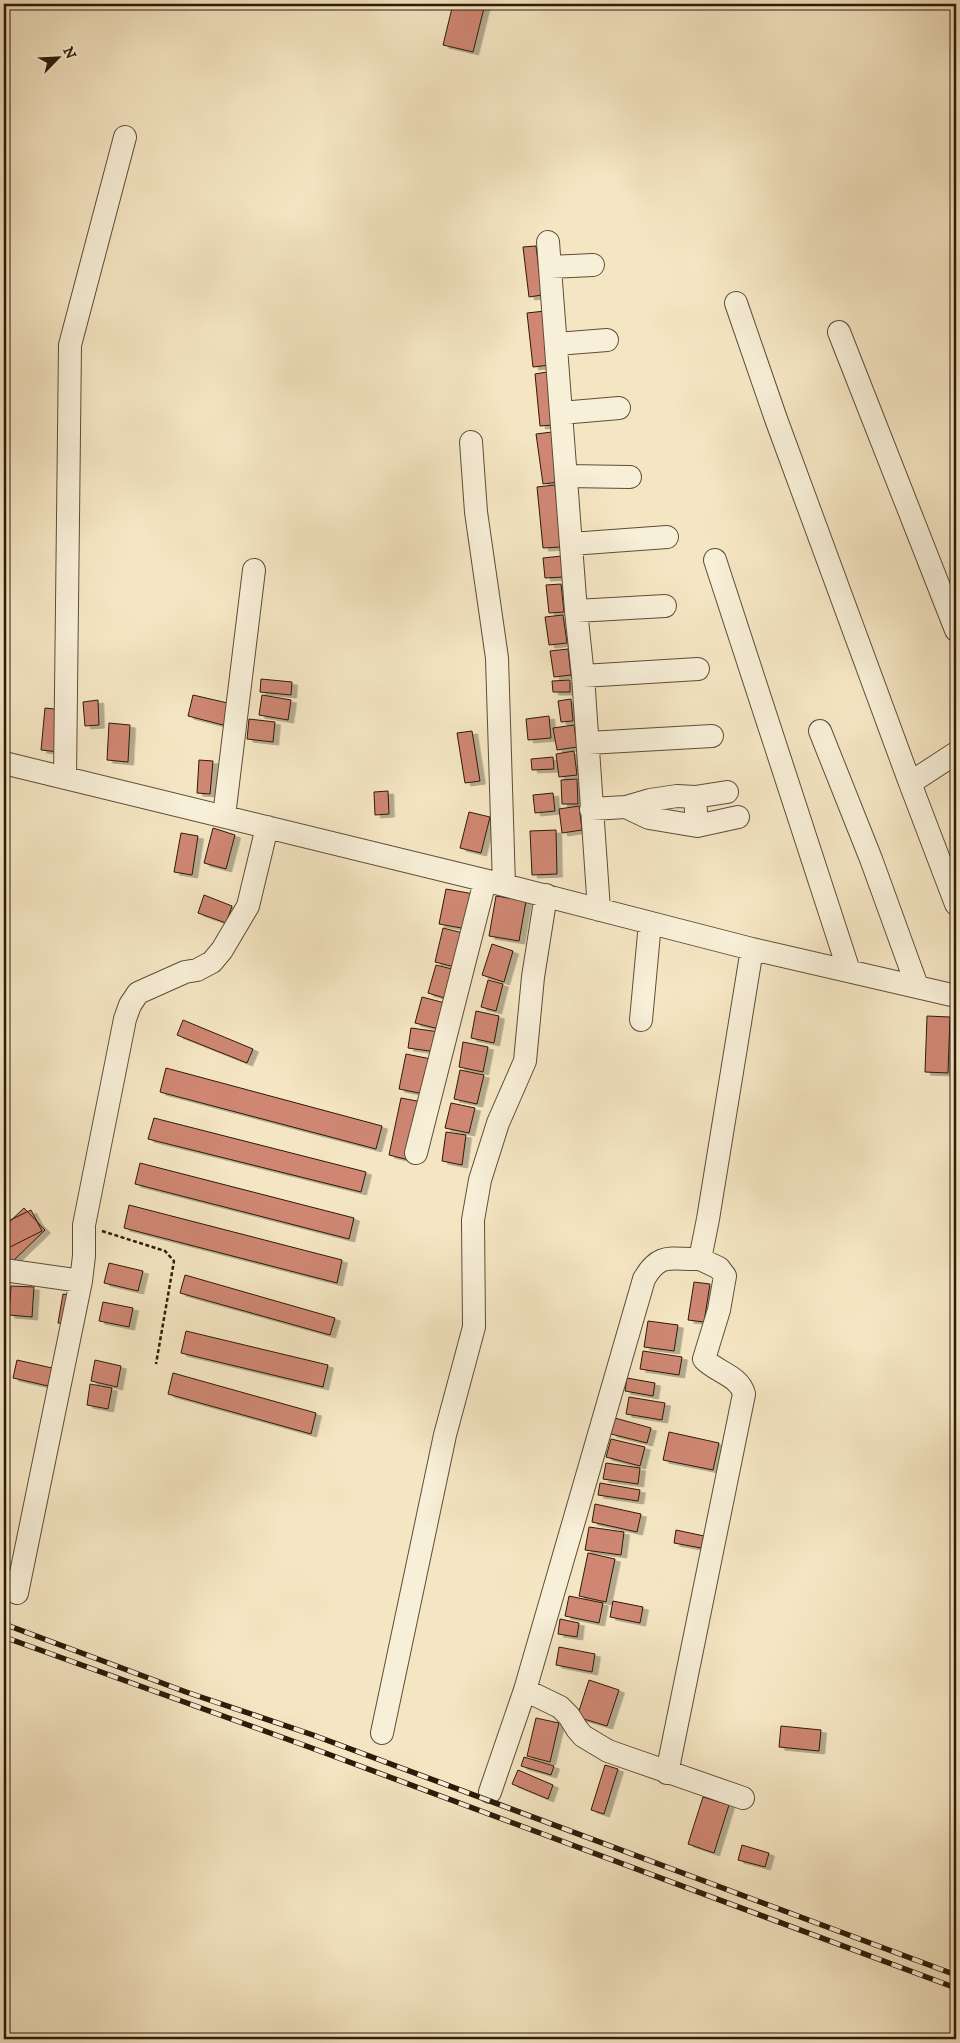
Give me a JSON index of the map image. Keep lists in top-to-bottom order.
{
  "north": "top right"
}
